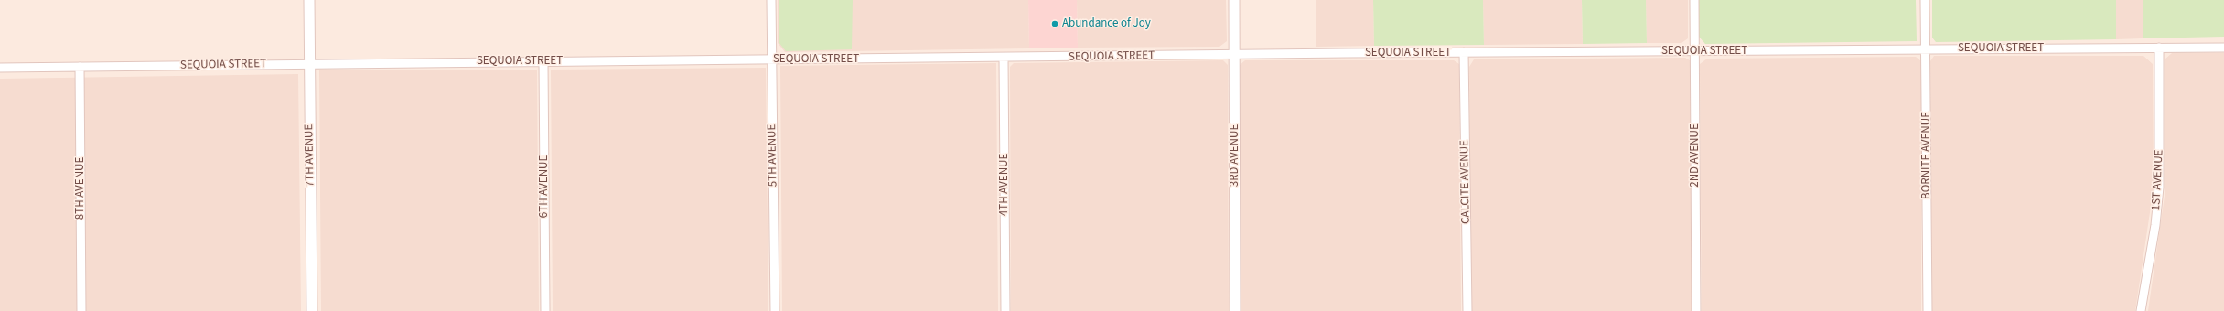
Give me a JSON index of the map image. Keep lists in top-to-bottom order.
{
  "streets": {
    "street": [
      "SEQUOIA STREET",
      "7TH AVENUE",
      "5TH AVENUE",
      "3RD AVENUE",
      "2ND AVENUE",
      "BORNITE AVENUE",
      "1ST AVENUE",
      "CALCITE AVENUE",
      "4TH AVENUE",
      "6TH AVENUE",
      "8TH AVENUE"
    ]
  },
  "crossings": [
    ["SEQUOIA STREET", "7TH AVENUE"],
    ["SEQUOIA STREET", "5TH AVENUE"],
    ["SEQUOIA STREET", "3RD AVENUE"],
    ["SEQUOIA STREET", "2ND AVENUE"],
    ["SEQUOIA STREET", "BORNITE AVENUE"],
    ["SEQUOIA STREET", "1ST AVENUE"],
    ["SEQUOIA STREET", "CALCITE AVENUE"],
    ["SEQUOIA STREET", "4TH AVENUE"],
    ["SEQUOIA STREET", "6TH AVENUE"],
    ["SEQUOIA STREET", "8TH AVENUE"]
  ],
  "places": ["Abundance of Joy"]
}
